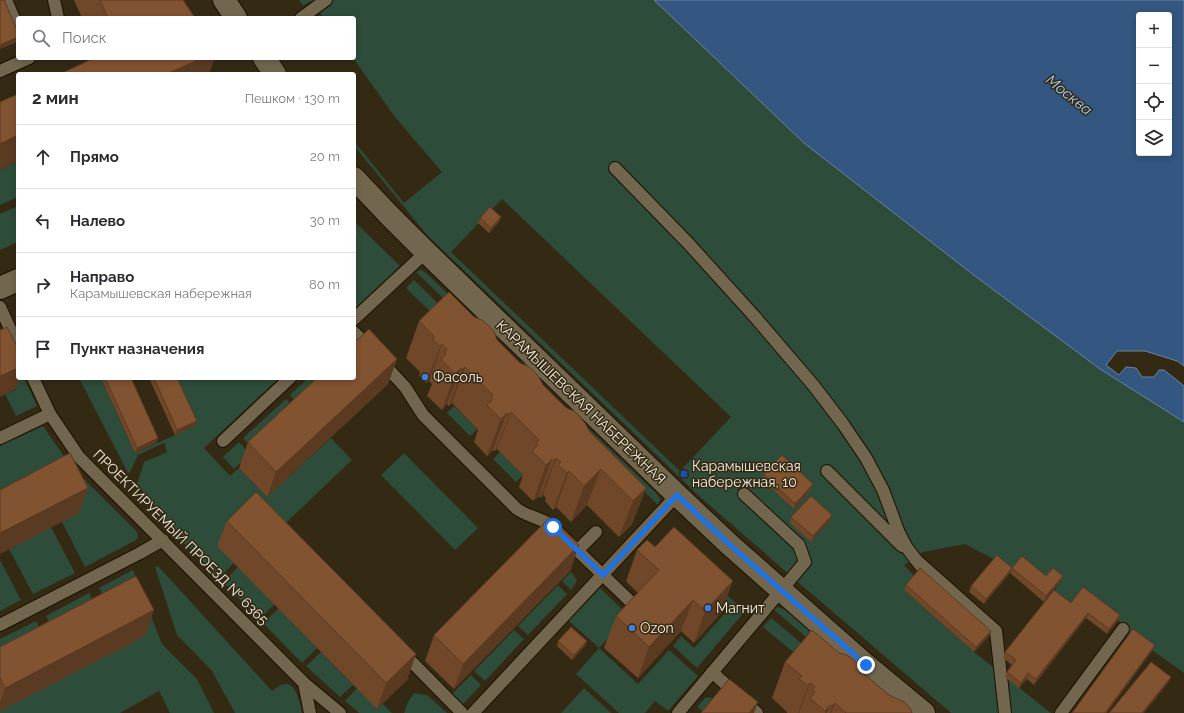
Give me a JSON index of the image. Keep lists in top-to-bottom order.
{
  "streets": {
    "street": ["КАРАМЫШЕВСКАЯ НАБЕРЕЖНАЯ"],
    "lane": ["ПРОЕКТИРУЕМЫЙ ПРОЕЗД № 6365"]
  },
  "water": ["Москва"],
  "places": {
    "other": ["Фасоль", "Магнит", "Ozon"],
    "transit": ["Карамышевская набережная, 10"]
  },
  "page": {
    "map_buttons": ["+", "−"],
    "search": "Поиск",
    "heading": ["2 мин", "Пешком · 130 m"],
    "list": [
      ["Прямо", "20 m"],
      ["Налево", "30 m"],
      ["Направо", "Карамышевская набережная", "80 m"],
      "Пункт назначения"
    ]
  }
}
